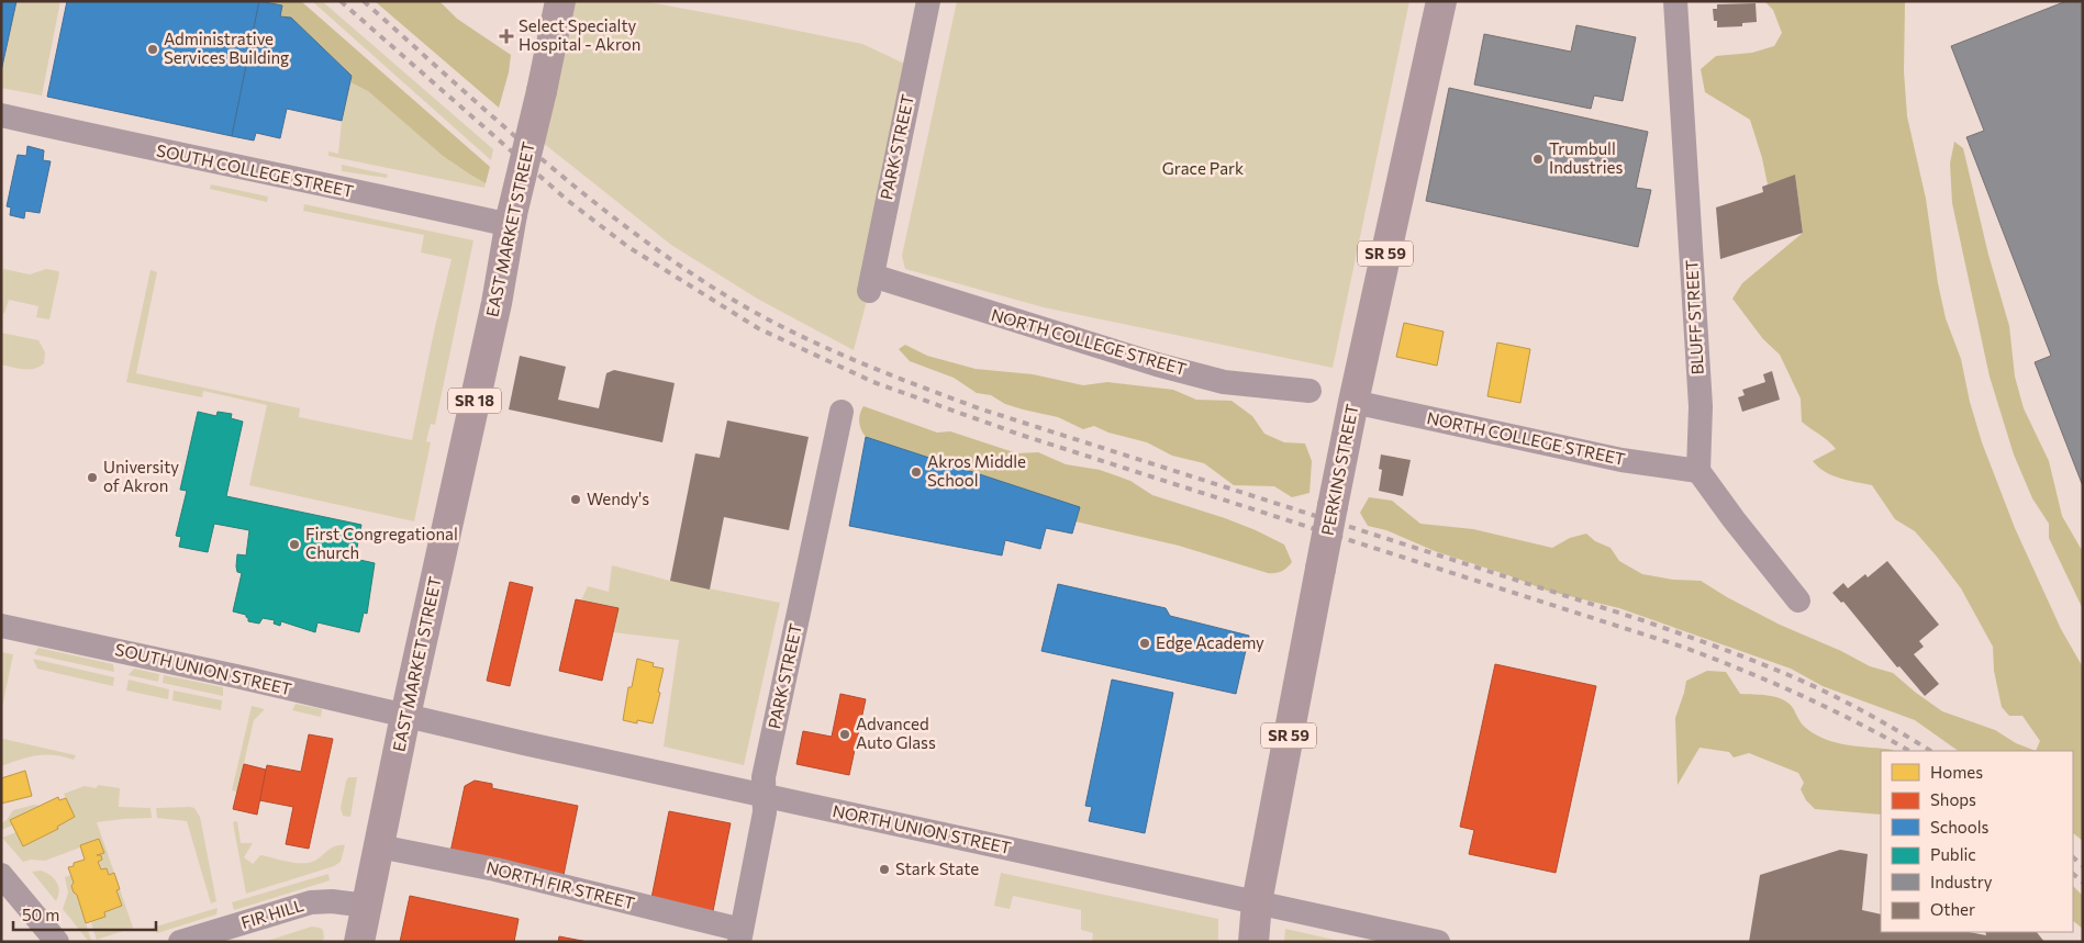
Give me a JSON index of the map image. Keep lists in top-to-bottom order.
{
  "streets": {
    "main road": [
      "EAST MARKET STREET",
      "SR 59",
      "SR 18",
      "PERKINS STREET"
    ],
    "street": [
      "PARK STREET",
      "SOUTH COLLEGE STREET",
      "BLUFF STREET",
      "NORTH COLLEGE STREET",
      "SOUTH UNION STREET",
      "NORTH UNION STREET",
      "NORTH FIR STREET",
      "FIR HILL"
    ]
  },
  "crossings": [
    ["PARK STREET", "NORTH COLLEGE STREET"],
    ["PARK STREET", "NORTH UNION STREET"],
    ["PARK STREET", "NORTH FIR STREET"],
    ["SOUTH COLLEGE STREET", "EAST MARKET STREET"],
    ["EAST MARKET STREET", "SOUTH UNION STREET"],
    ["EAST MARKET STREET", "NORTH UNION STREET"],
    ["EAST MARKET STREET", "NORTH FIR STREET"],
    ["EAST MARKET STREET", "FIR HILL"],
    ["BLUFF STREET", "NORTH COLLEGE STREET"],
    ["NORTH COLLEGE STREET", "PERKINS STREET"],
    ["PERKINS STREET", "NORTH UNION STREET"],
    ["SOUTH UNION STREET", "NORTH UNION STREET"]
  ],
  "parks": ["Grace Park"],
  "places": {
    "health": ["Select Specialty Hospital - Akron"],
    "other": [
      "Administrative Services Building",
      "Trumbull Industries",
      "Akros Middle School",
      "University of Akron",
      "Wendy's",
      "First Congregational Church",
      "Edge Academy",
      "Advanced Auto Glass",
      "Stark State"
    ]
  },
  "legend": [
    "Homes",
    "Shops",
    "Schools",
    "Public",
    "Industry",
    "Other"
  ],
  "scale_bar": "50 m"
}
